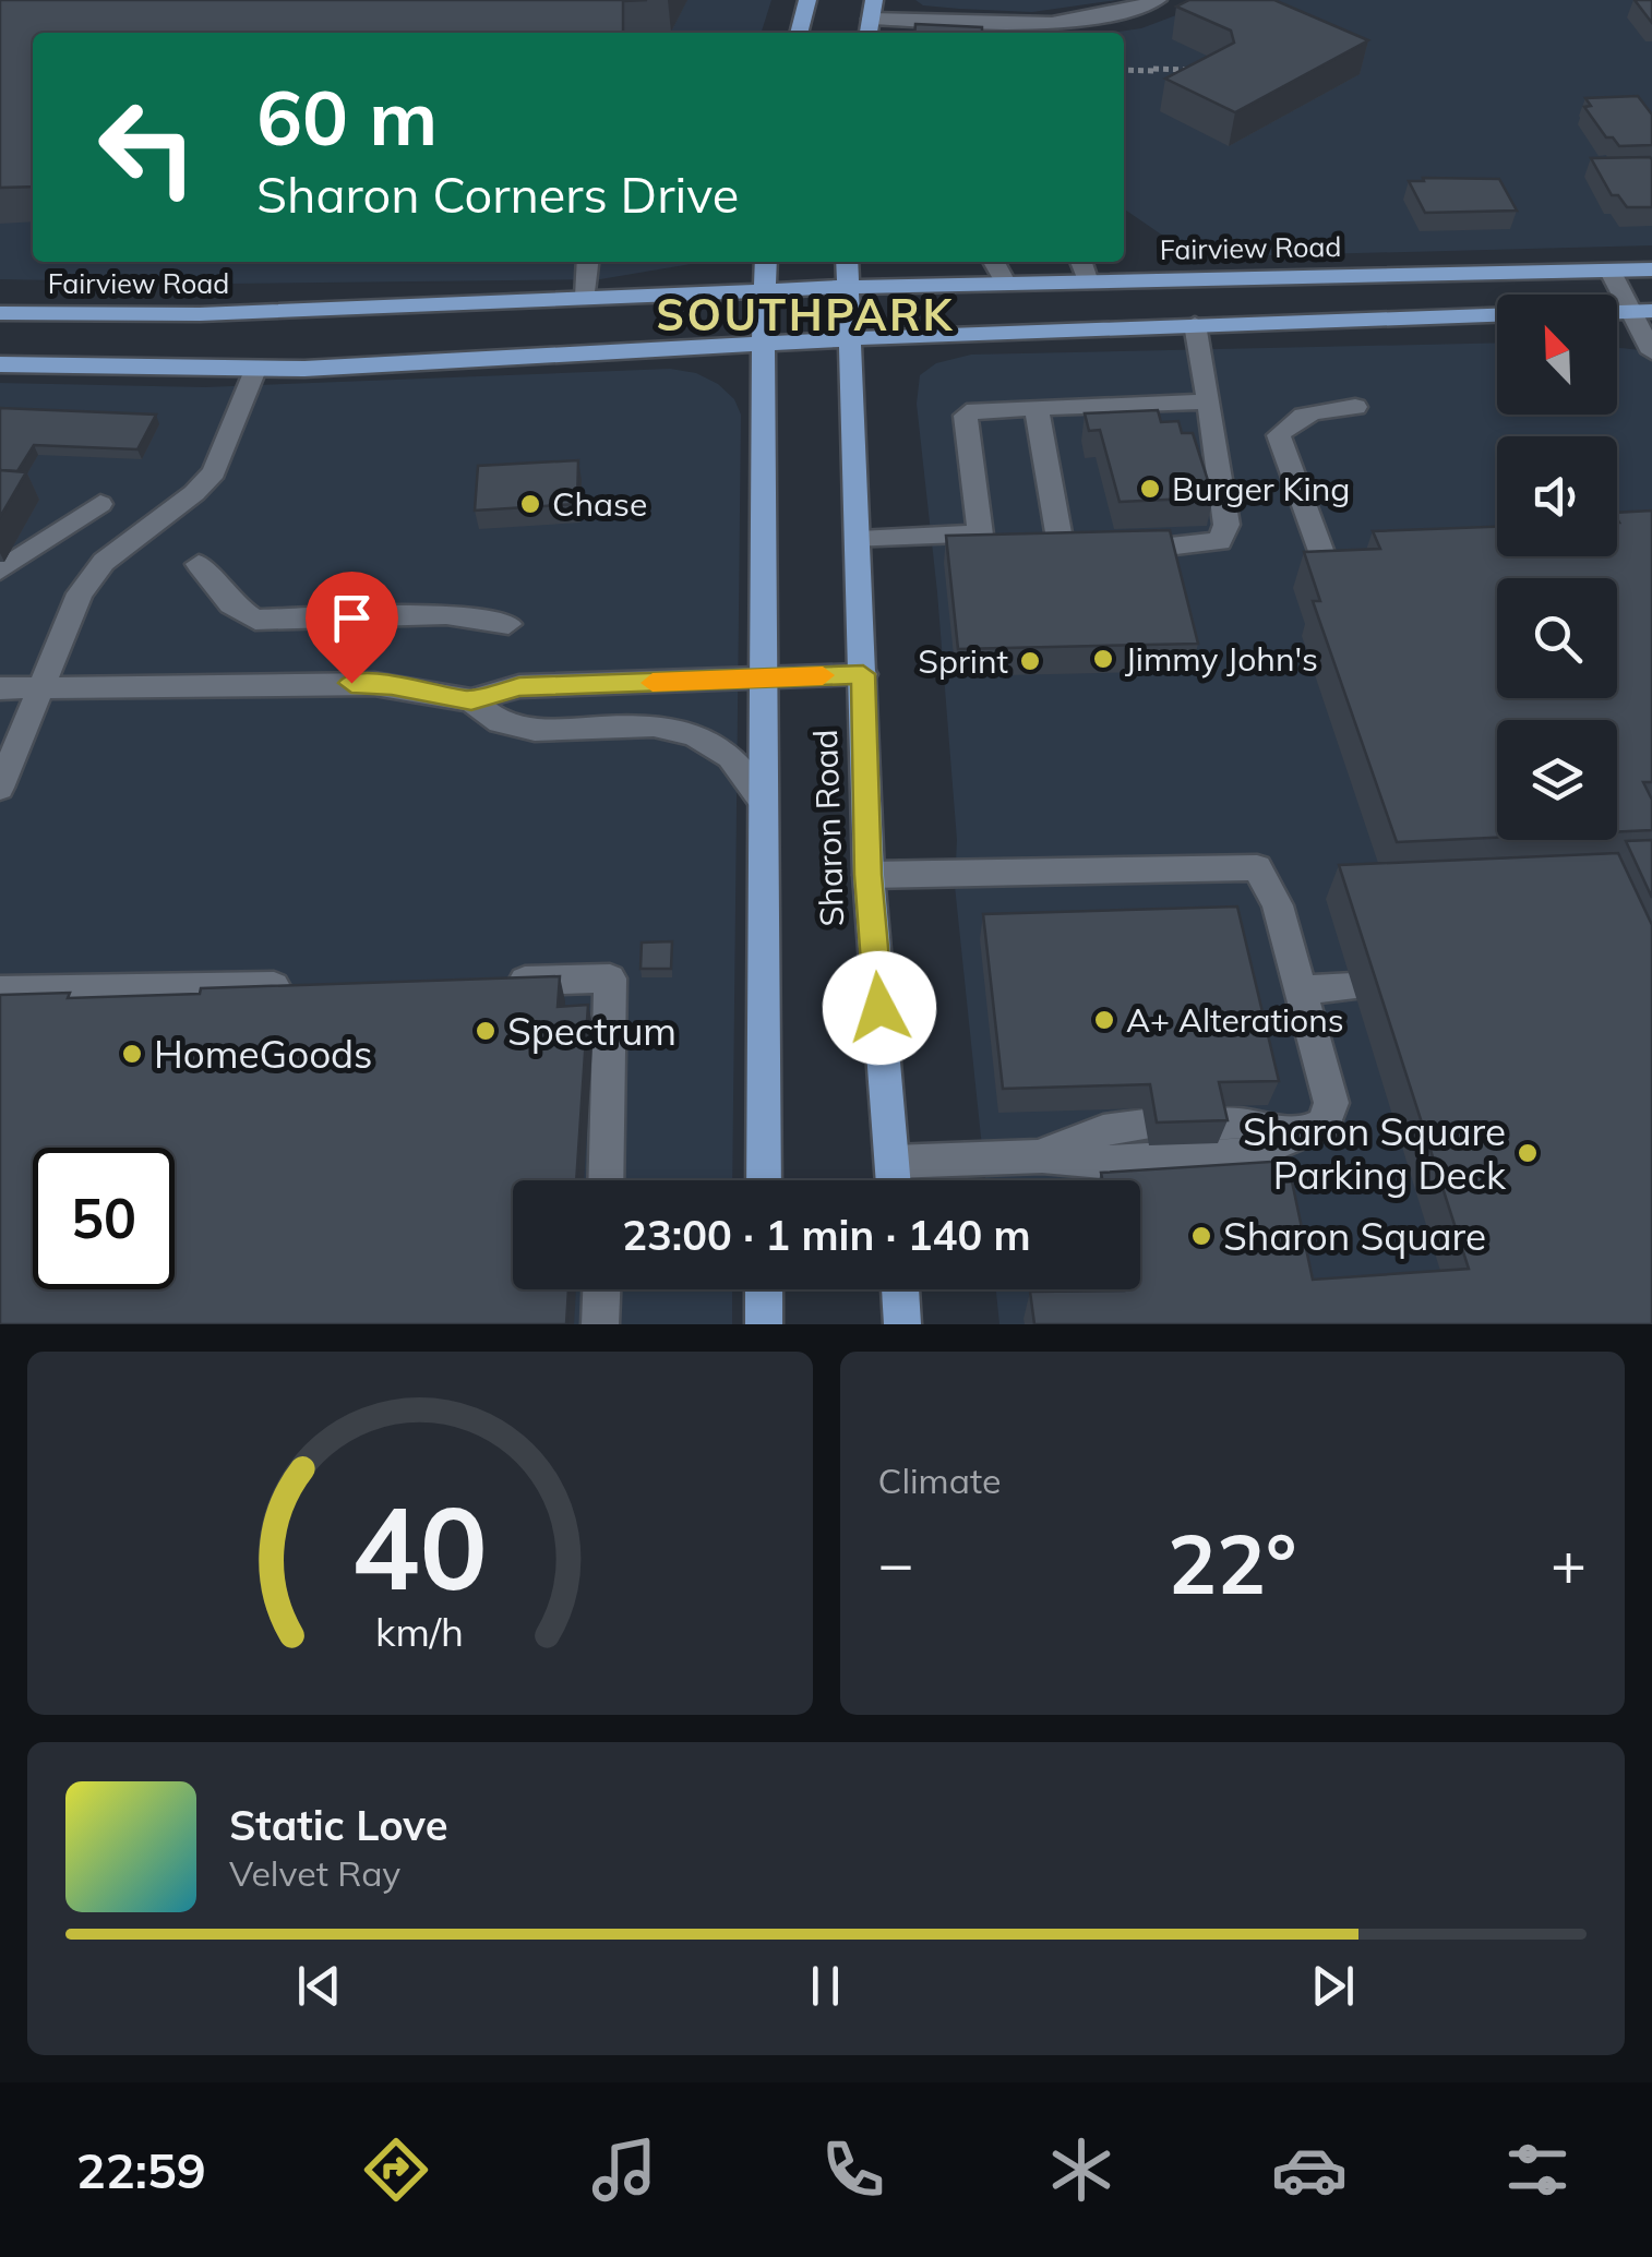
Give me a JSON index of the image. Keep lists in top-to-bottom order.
{
  "streets": {
    "main road": ["Fairview Road", "Sharon Road"]
  },
  "crossings": [
    ["Fairview Road", "Sharon Road"]
  ],
  "districts": ["SOUTHPARK"],
  "places": [
    "Burger King",
    "Chase",
    "Jimmy John's",
    "Sprint",
    "A+ Alterations",
    "Spectrum",
    "HomeGoods",
    "Sharon Square Parking Deck",
    "Sharon Square"
  ],
  "north": "top left",
  "page": {
    "turn": ["60 m", "Sharon Corners Drive"],
    "limit": "50",
    "trip": "23:00 · 1 min · 140 m",
    "tile": "Climate",
    "heat": ["−", "22°", "+"],
    "song": ["Static Love", "Velvet Ray"],
    "tabs": "22:59",
    "gauge": ["40", "km/h"]
  }
}
